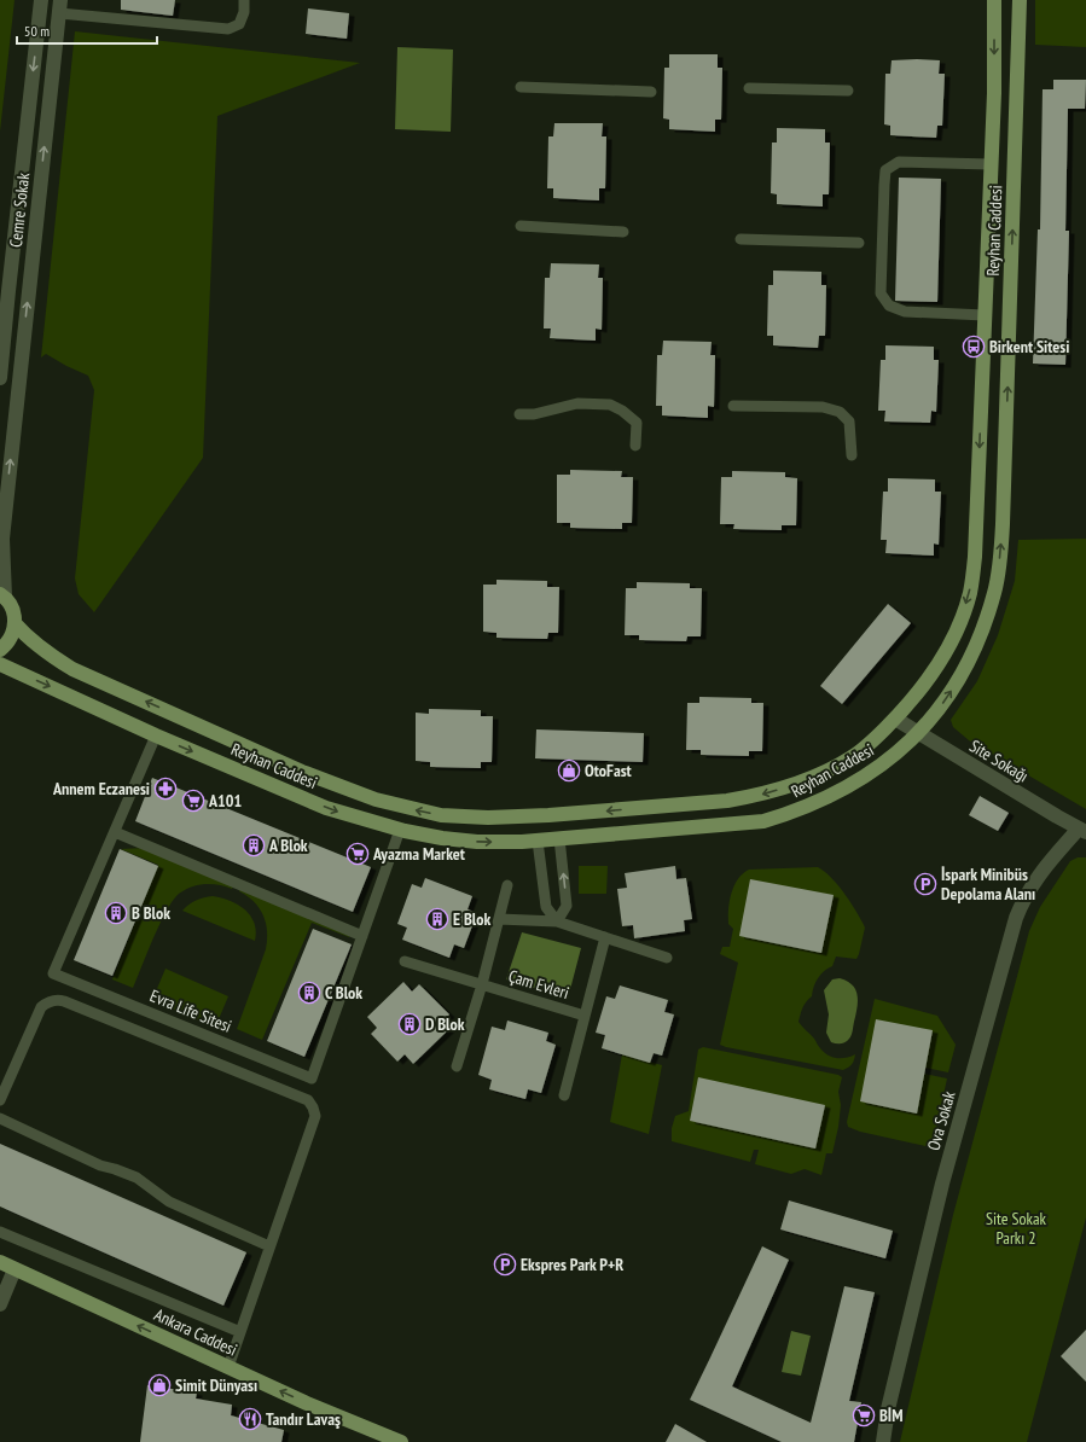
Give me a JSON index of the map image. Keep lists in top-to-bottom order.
{
  "streets": {
    "main road": ["Reyhan Caddesi", "Ankara Caddesi"],
    "street": ["Cemre Sokak", "Site Sokağı", "Ova Sokak"],
    "lane": ["Çam Evleri", "Evra Life Sitesi"]
  },
  "crossings": [
    ["Reyhan Caddesi", "Site Sokağı"],
    ["Reyhan Caddesi", "Evra Life Sitesi"],
    ["Site Sokağı", "Ova Sokak"]
  ],
  "one_way": ["Ankara Caddesi"],
  "parks": ["Site Sokak Parkı 2"],
  "places": {
    "bus stop": ["Birkent Sitesi"],
    "shop": ["OtoFast", "Simit Dünyası"],
    "pharmacy": ["Annem Eczanesi"],
    "supermarket": ["A101", "Ayazma Market", "BİM"],
    "building": [
      "A Blok",
      "B Blok",
      "E Blok",
      "C Blok",
      "D Blok"
    ],
    "parking": ["İspark Minibüs Depolama Alanı", "Ekspres Park P+R"],
    "restaurant": ["Tandır Lavaş"]
  },
  "scale_bar": "50 m"
}
